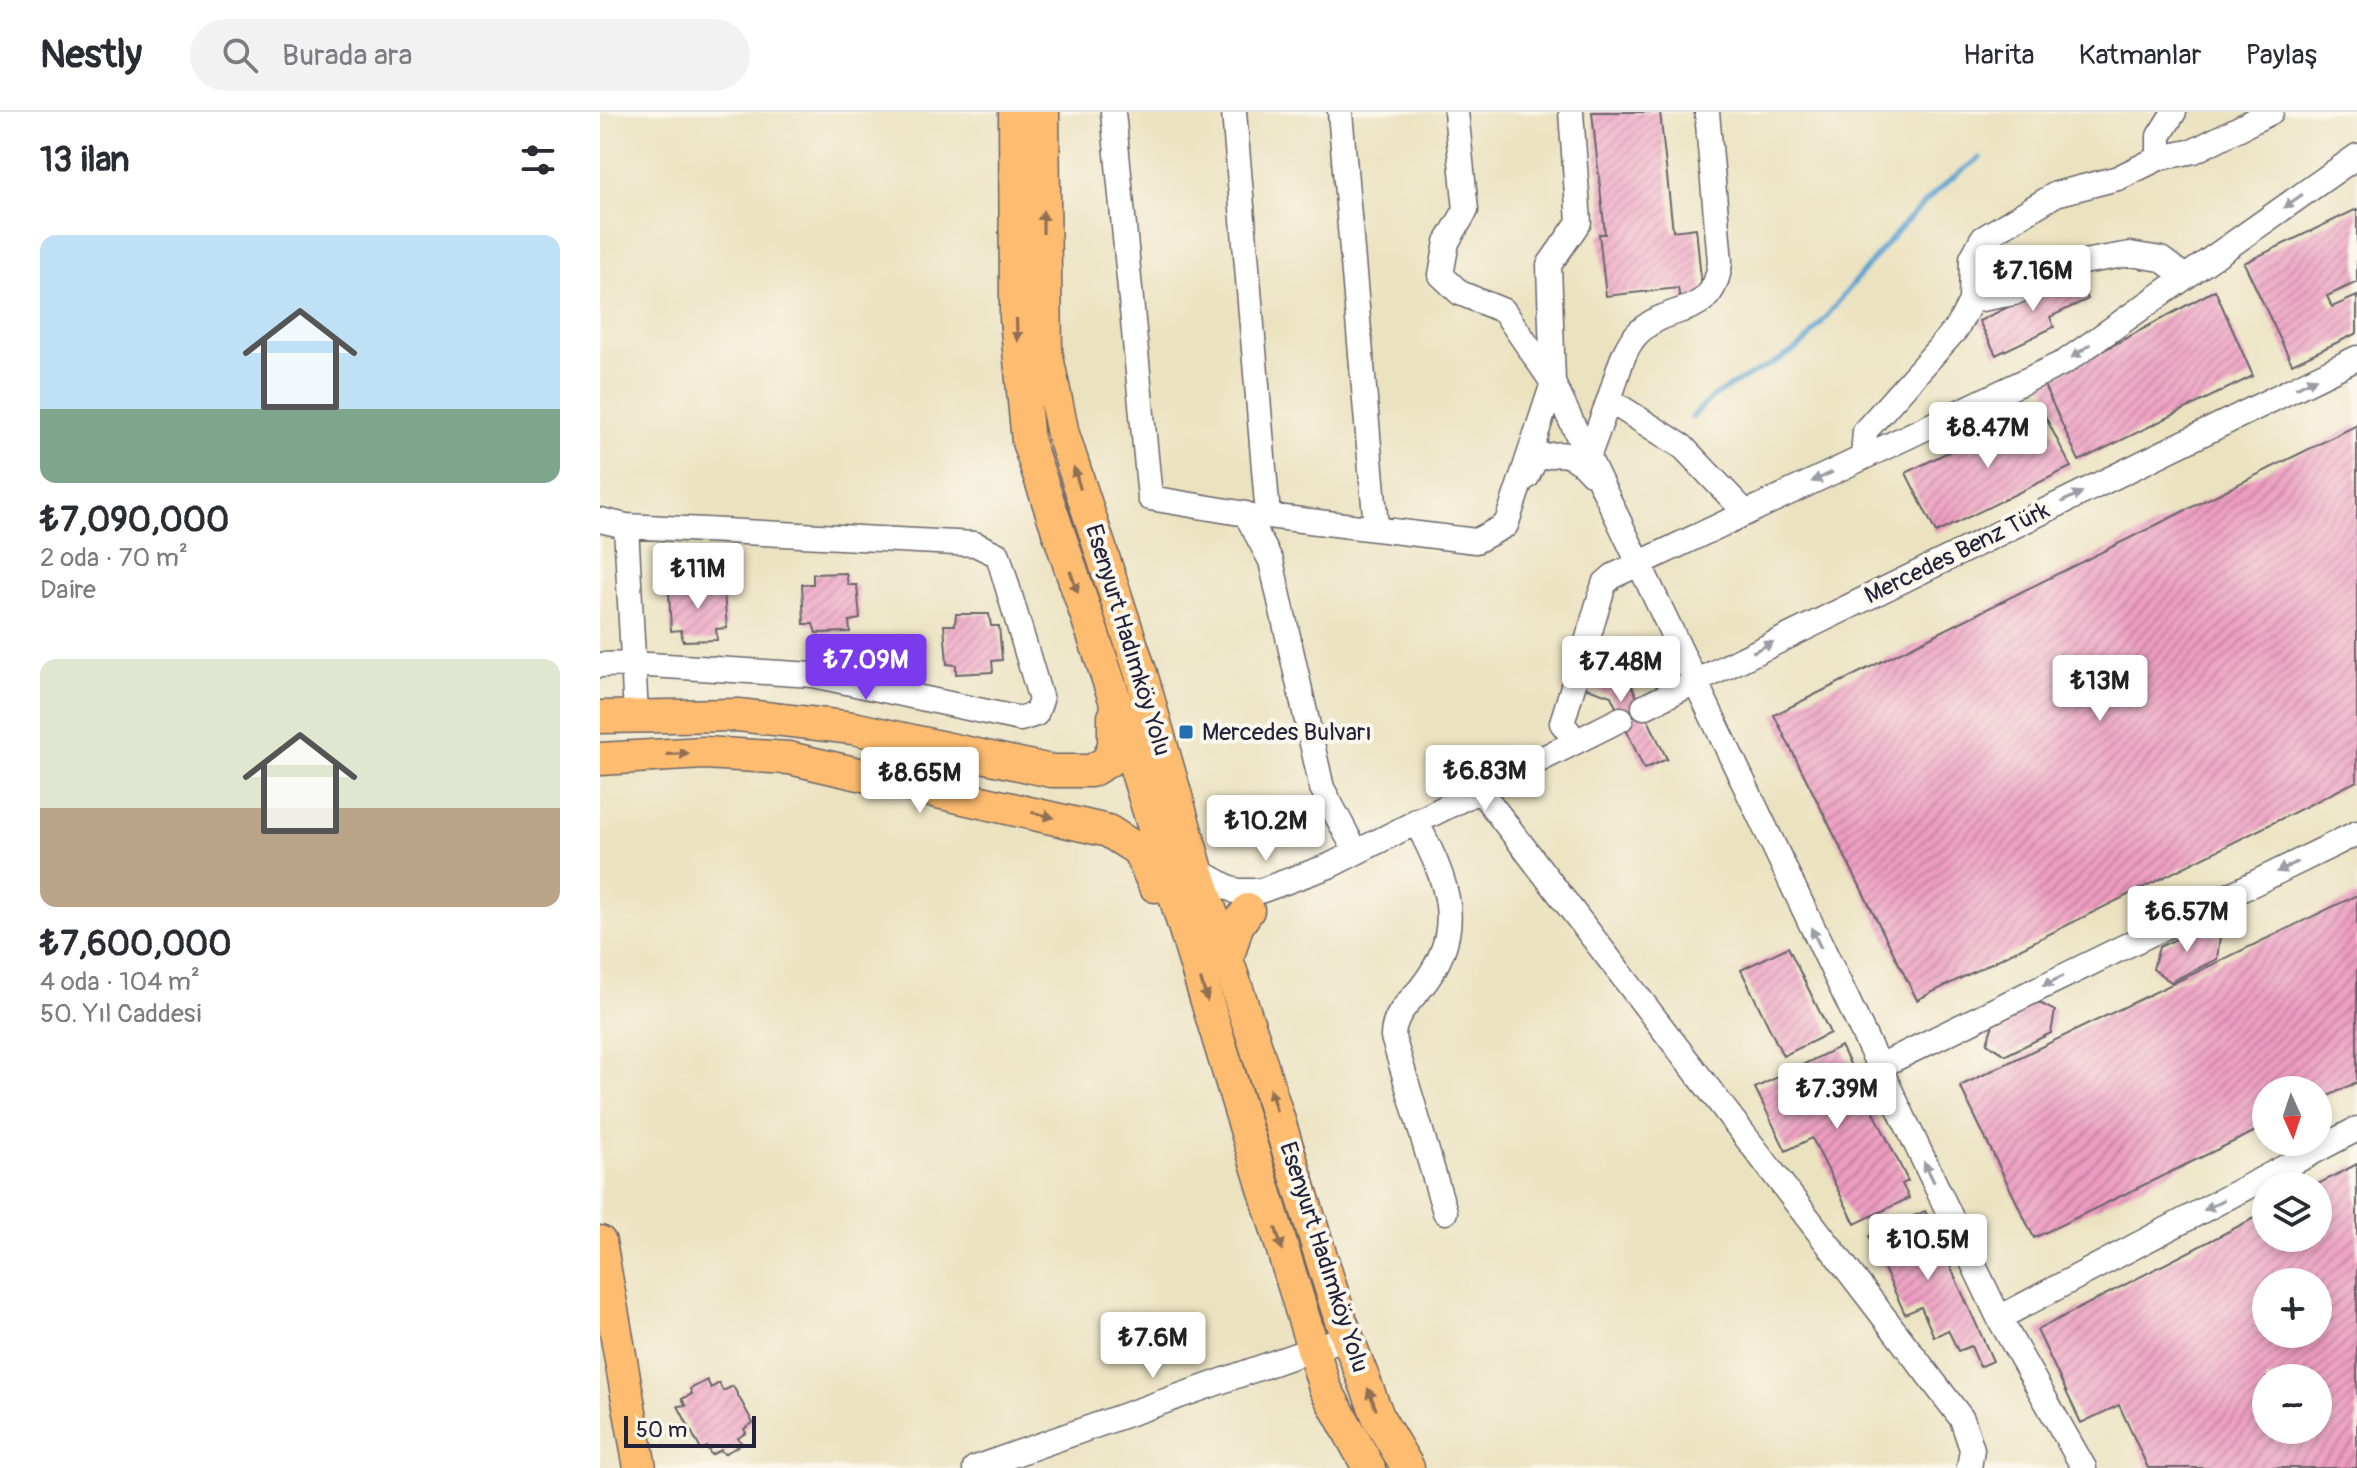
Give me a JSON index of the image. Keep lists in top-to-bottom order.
{
  "streets": {
    "main road": ["Esenyurt Hadımköy Yolu"],
    "street": ["Mercedes Benz Türk"]
  },
  "places": {
    "transit": ["Mercedes Bulvarı"]
  },
  "scale_bar": "50 m",
  "north": "bottom",
  "page": {
    "header": "Nestly",
    "search": "Burada ara",
    "nav": ["Harita", "Katmanlar", "Paylaş"],
    "heading": "13 ilan",
    "list": [
      {
        "name": "₺7,090,000",
        "note": "2 oda · 70 m² · Daire"
      },
      {
        "name": "₺7,600,000",
        "note": "4 oda · 104 m² · 50. Yıl Caddesi"
      }
    ],
    "price": [
      "₺7.16M",
      "₺8.47M",
      "₺11M",
      "₺7.09M",
      "₺7.48M",
      "₺13M",
      "₺6.83M",
      "₺8.65M",
      "₺10.2M",
      "₺6.57M",
      "₺7.39M",
      "₺10.5M",
      "₺7.6M"
    ],
    "map_buttons": ["+", "−"],
    "scale": "50 m"
  }
}
